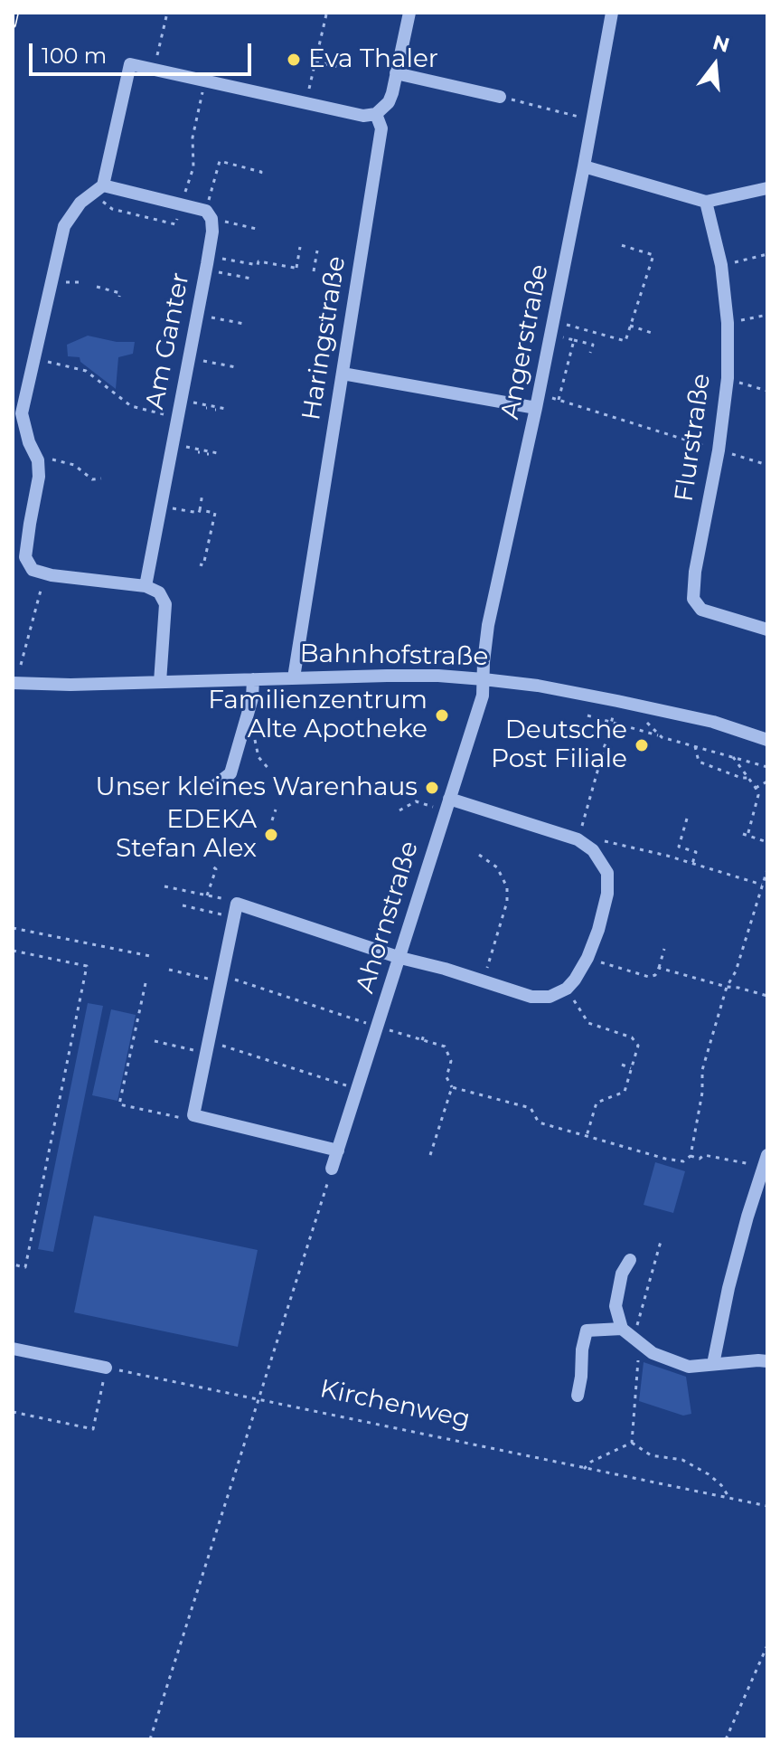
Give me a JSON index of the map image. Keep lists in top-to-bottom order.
{
  "streets": {
    "street": [
      "Haringstraße",
      "Am Ganter",
      "Angerstraße",
      "Flurstraße",
      "Bahnhofstraße",
      "Ahornstraße"
    ],
    "path": ["Kirchenweg"]
  },
  "crossings": [
    ["Haringstraße", "Bahnhofstraße"],
    ["Angerstraße", "Bahnhofstraße"],
    ["Angerstraße", "Ahornstraße"],
    ["Bahnhofstraße", "Ahornstraße"]
  ],
  "places": [
    "Eva Thaler",
    "Familienzentrum Alte Apotheke",
    "Deutsche Post Filiale",
    "Unser kleines Warenhaus",
    "EDEKA Stefan Alex"
  ],
  "scale_bar": "100 m",
  "north": "top"
}
